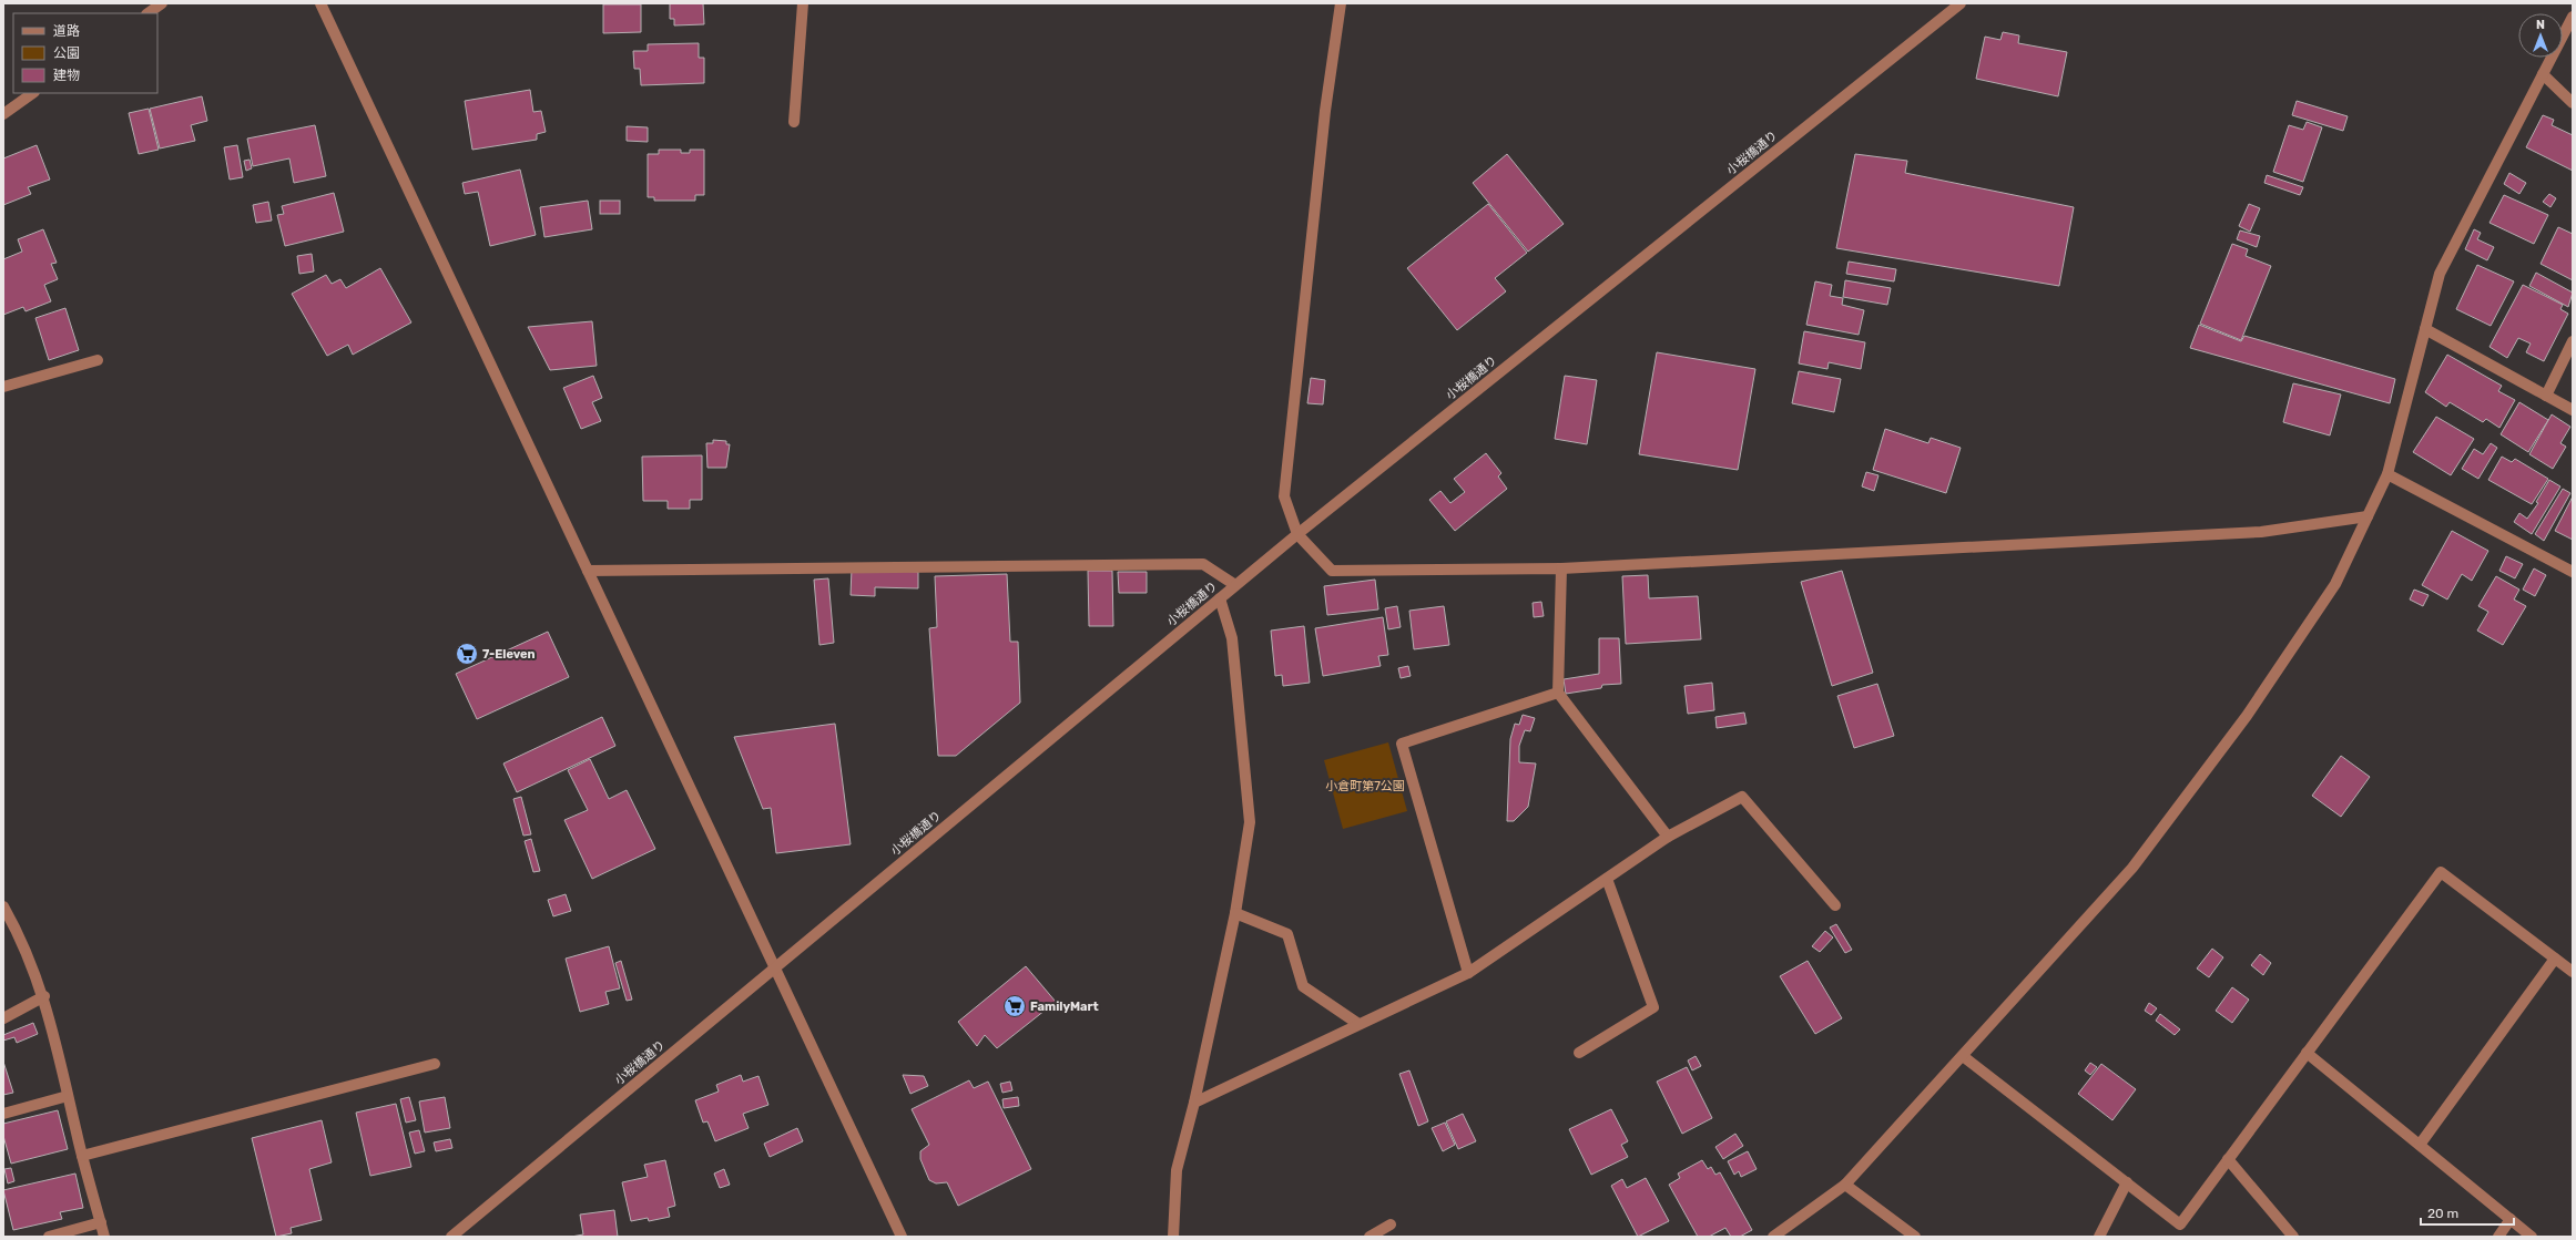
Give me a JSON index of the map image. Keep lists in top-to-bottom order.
{
  "streets": {
    "street": ["小桜橋通り"]
  },
  "parks": ["小倉町第7公園"],
  "places": {
    "supermarket": ["7-Eleven", "FamilyMart"]
  },
  "legend": ["道路", "公園", "建物"],
  "scale_bar": "20 m",
  "north": "top"
}
